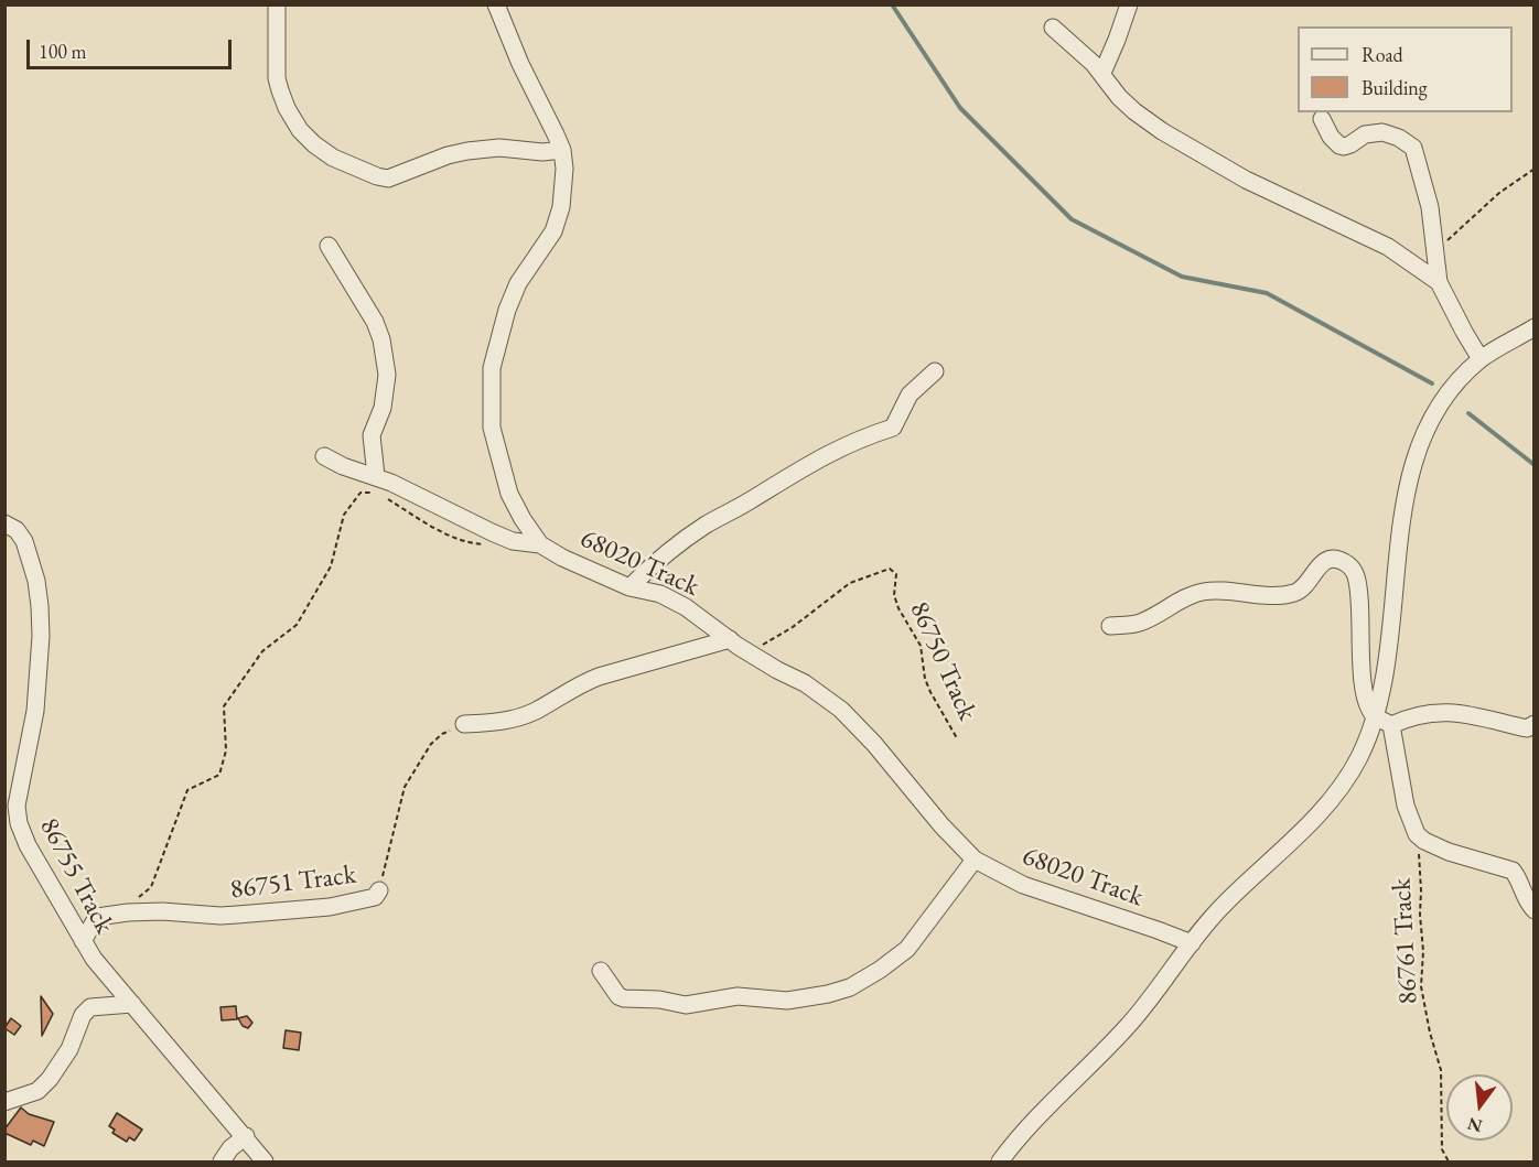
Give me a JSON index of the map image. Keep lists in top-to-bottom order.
{
  "streets": {
    "street": ["68020 Track", "86755 Track", "86751 Track"],
    "path": ["86750 Track", "86761 Track"]
  },
  "crossings": [
    ["68020 Track", "86750 Track"],
    ["86755 Track", "86751 Track"]
  ],
  "legend": ["Road", "Building"],
  "scale_bar": "100 m",
  "north": "bottom"
}
